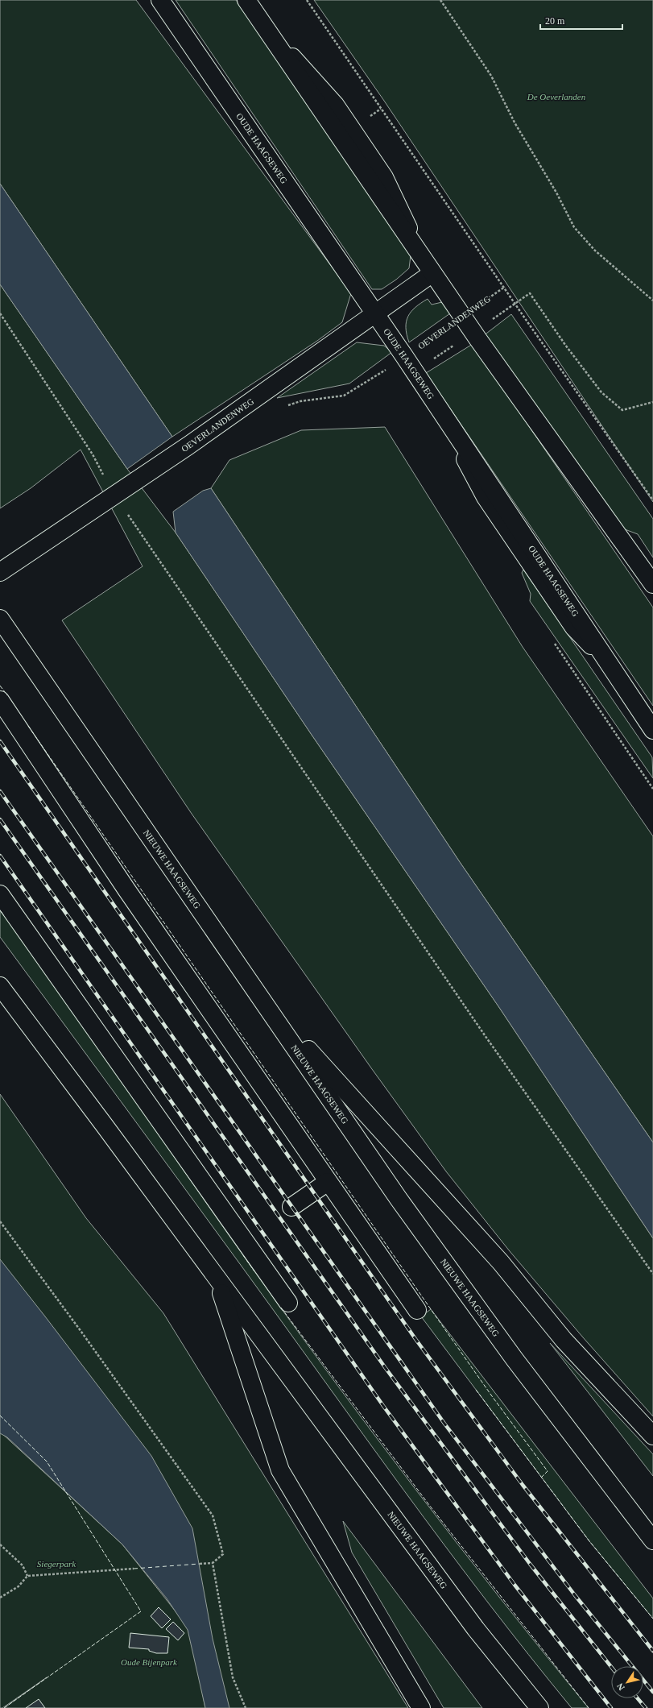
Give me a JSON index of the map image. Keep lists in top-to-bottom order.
{
  "streets": {
    "main road": ["OUDE HAAGSEWEG", "OEVERLANDENWEG", "NIEUWE HAAGSEWEG"]
  },
  "crossings": [
    ["OUDE HAAGSEWEG", "OEVERLANDENWEG"]
  ],
  "parks": ["De Oeverlanden", "Siegerpark", "Oude Bijenpark"],
  "scale_bar": "20 m",
  "north": "bottom left"
}
